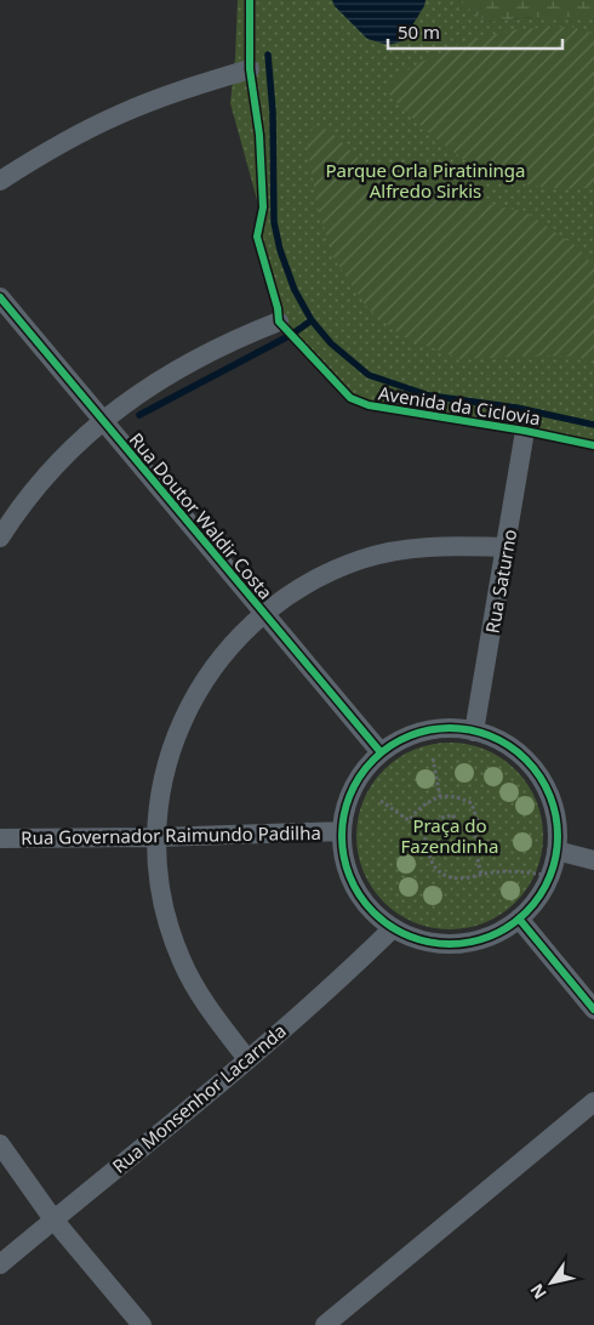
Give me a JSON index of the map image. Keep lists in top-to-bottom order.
{
  "streets": {
    "street": [
      "Rua Doutor Waldir Costa",
      "Rua Saturno",
      "Rua Governador Raimundo Padilha",
      "Rua Monsenhor Lacarnda"
    ],
    "cycle path": ["Avenida da Ciclovia"]
  },
  "crossings": [
    ["Rua Doutor Waldir Costa", "Rua Saturno"],
    ["Rua Doutor Waldir Costa", "Rua Governador Raimundo Padilha"],
    ["Rua Doutor Waldir Costa", "Rua Monsenhor Lacarnda"],
    ["Rua Saturno", "Rua Governador Raimundo Padilha"],
    ["Rua Saturno", "Rua Monsenhor Lacarnda"],
    ["Rua Governador Raimundo Padilha", "Rua Monsenhor Lacarnda"]
  ],
  "parks": ["Parque Orla Piratininga Alfredo Sirkis", "Praça do Fazendinha"],
  "scale_bar": "50 m",
  "north": "bottom left"
}
